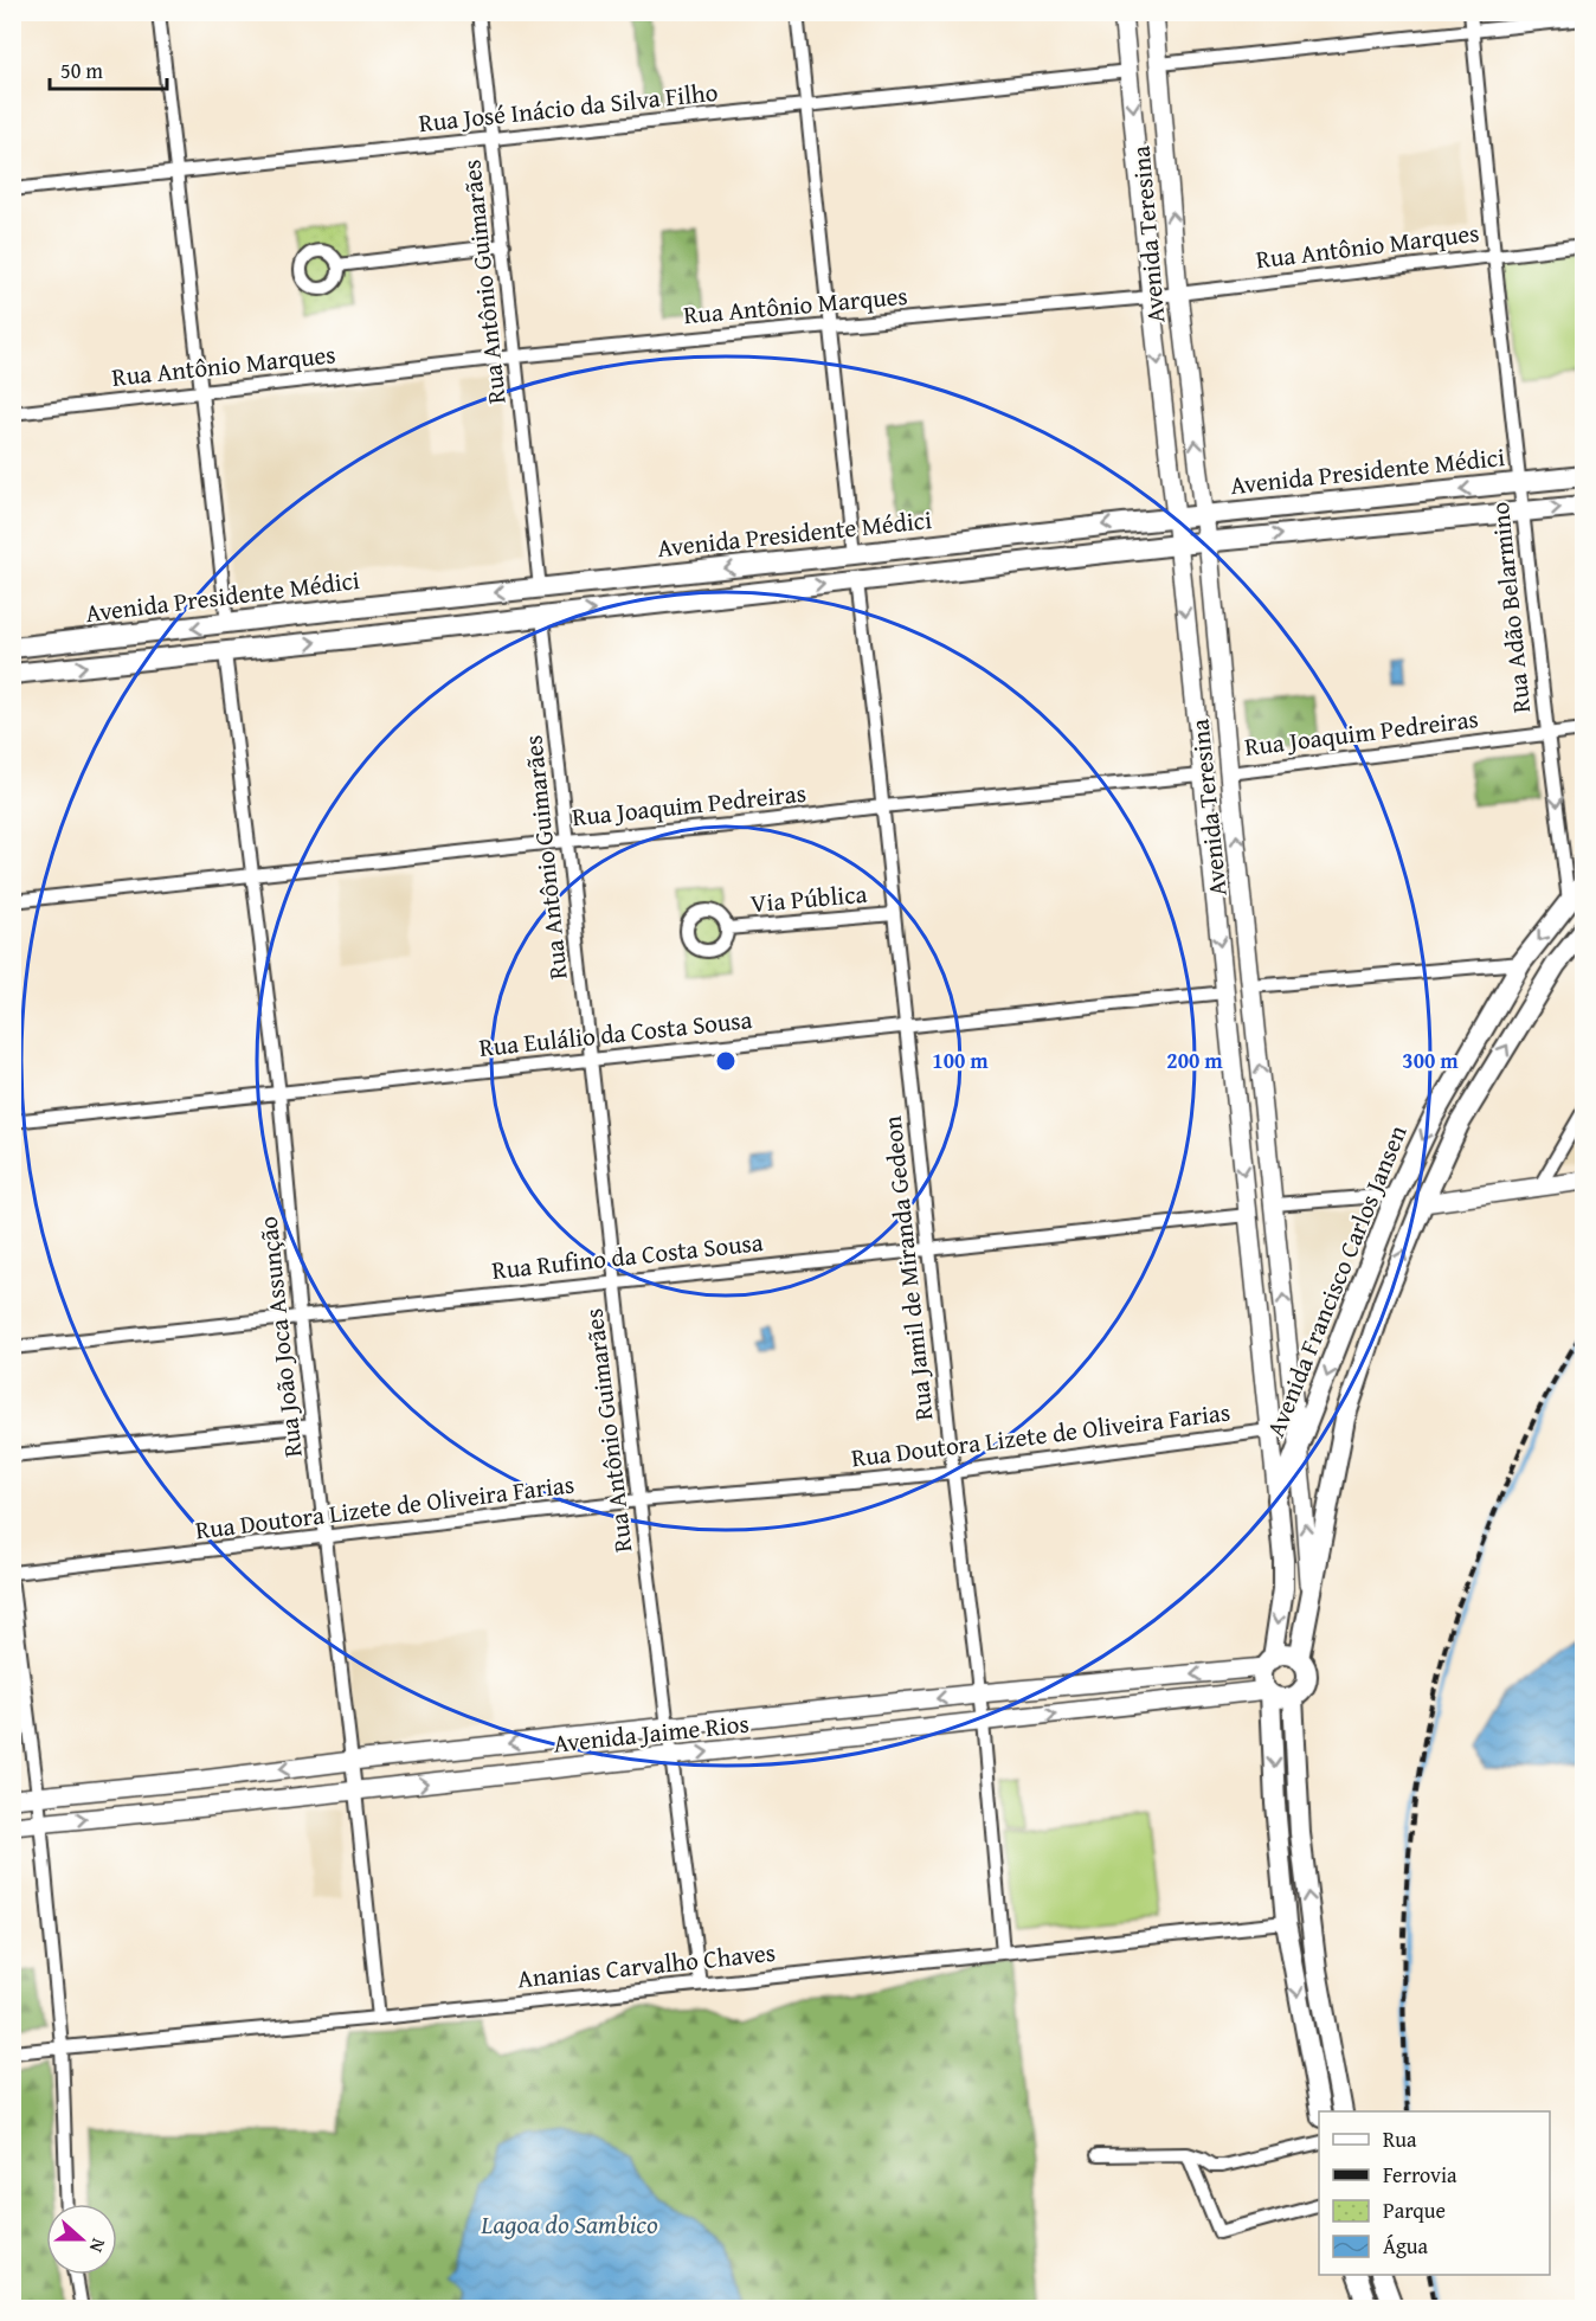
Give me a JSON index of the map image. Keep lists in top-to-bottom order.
{
  "streets": {
    "main road": [
      "Avenida Teresina",
      "Avenida Presidente Médici",
      "Avenida Francisco Carlos Jansen",
      "Avenida Jaime Rios"
    ],
    "street": [
      "Rua José Inácio da Silva Filho",
      "Rua Antônio Marques",
      "Rua Antônio Guimarães",
      "Rua Adão Belarmino",
      "Rua Joaquim Pedreiras",
      "Via Pública",
      "Rua Eulálio da Costa Sousa",
      "Rua Rufino da Costa Sousa",
      "Rua Jamil de Miranda Gedeon",
      "Rua João Joca Assunção",
      "Rua Doutora Lizete de Oliveira Farias",
      "Ananias Carvalho Chaves"
    ]
  },
  "crossings": [
    ["Rua José Inácio da Silva Filho", "Avenida Teresina"],
    ["Rua José Inácio da Silva Filho", "Rua Antônio Guimarães"],
    ["Avenida Teresina", "Rua Antônio Marques"],
    ["Avenida Teresina", "Avenida Presidente Médici"],
    ["Avenida Teresina", "Rua Joaquim Pedreiras"],
    ["Avenida Teresina", "Rua Eulálio da Costa Sousa"],
    ["Avenida Teresina", "Rua Rufino da Costa Sousa"],
    ["Avenida Teresina", "Avenida Francisco Carlos Jansen"],
    ["Avenida Teresina", "Rua Doutora Lizete de Oliveira Farias"],
    ["Rua Antônio Marques", "Rua Antônio Guimarães"],
    ["Rua Antônio Marques", "Rua Adão Belarmino"],
    ["Rua Antônio Guimarães", "Avenida Presidente Médici"],
    ["Rua Antônio Guimarães", "Rua Joaquim Pedreiras"],
    ["Rua Antônio Guimarães", "Rua Eulálio da Costa Sousa"],
    ["Rua Antônio Guimarães", "Rua Rufino da Costa Sousa"],
    ["Rua Antônio Guimarães", "Rua Doutora Lizete de Oliveira Farias"],
    ["Rua Antônio Guimarães", "Avenida Jaime Rios"],
    ["Rua Antônio Guimarães", "Ananias Carvalho Chaves"],
    ["Avenida Presidente Médici", "Rua Adão Belarmino"],
    ["Rua Adão Belarmino", "Rua Joaquim Pedreiras"],
    ["Rua Adão Belarmino", "Avenida Francisco Carlos Jansen"],
    ["Rua Joaquim Pedreiras", "Rua Jamil de Miranda Gedeon"],
    ["Rua Joaquim Pedreiras", "Rua João Joca Assunção"],
    ["Via Pública", "Rua Jamil de Miranda Gedeon"],
    ["Rua Eulálio da Costa Sousa", "Rua Jamil de Miranda Gedeon"],
    ["Rua Eulálio da Costa Sousa", "Rua João Joca Assunção"],
    ["Rua Rufino da Costa Sousa", "Rua Jamil de Miranda Gedeon"],
    ["Rua Rufino da Costa Sousa", "Rua João Joca Assunção"],
    ["Rua Jamil de Miranda Gedeon", "Rua Doutora Lizete de Oliveira Farias"],
    ["Rua Jamil de Miranda Gedeon", "Avenida Jaime Rios"],
    ["Rua Jamil de Miranda Gedeon", "Ananias Carvalho Chaves"],
    ["Avenida Francisco Carlos Jansen", "Avenida Jaime Rios"],
    ["Avenida Francisco Carlos Jansen", "Ananias Carvalho Chaves"],
    ["Rua João Joca Assunção", "Rua Doutora Lizete de Oliveira Farias"],
    ["Rua João Joca Assunção", "Avenida Jaime Rios"],
    ["Rua João Joca Assunção", "Ananias Carvalho Chaves"]
  ],
  "water": ["Lagoa do Sambico"],
  "legend": [
    "Rua",
    "Ferrovia",
    "Parque",
    "Água"
  ],
  "scale_bar": "50 m",
  "north": "right",
  "rings": ["100 m", "200 m", "300 m"]
}
